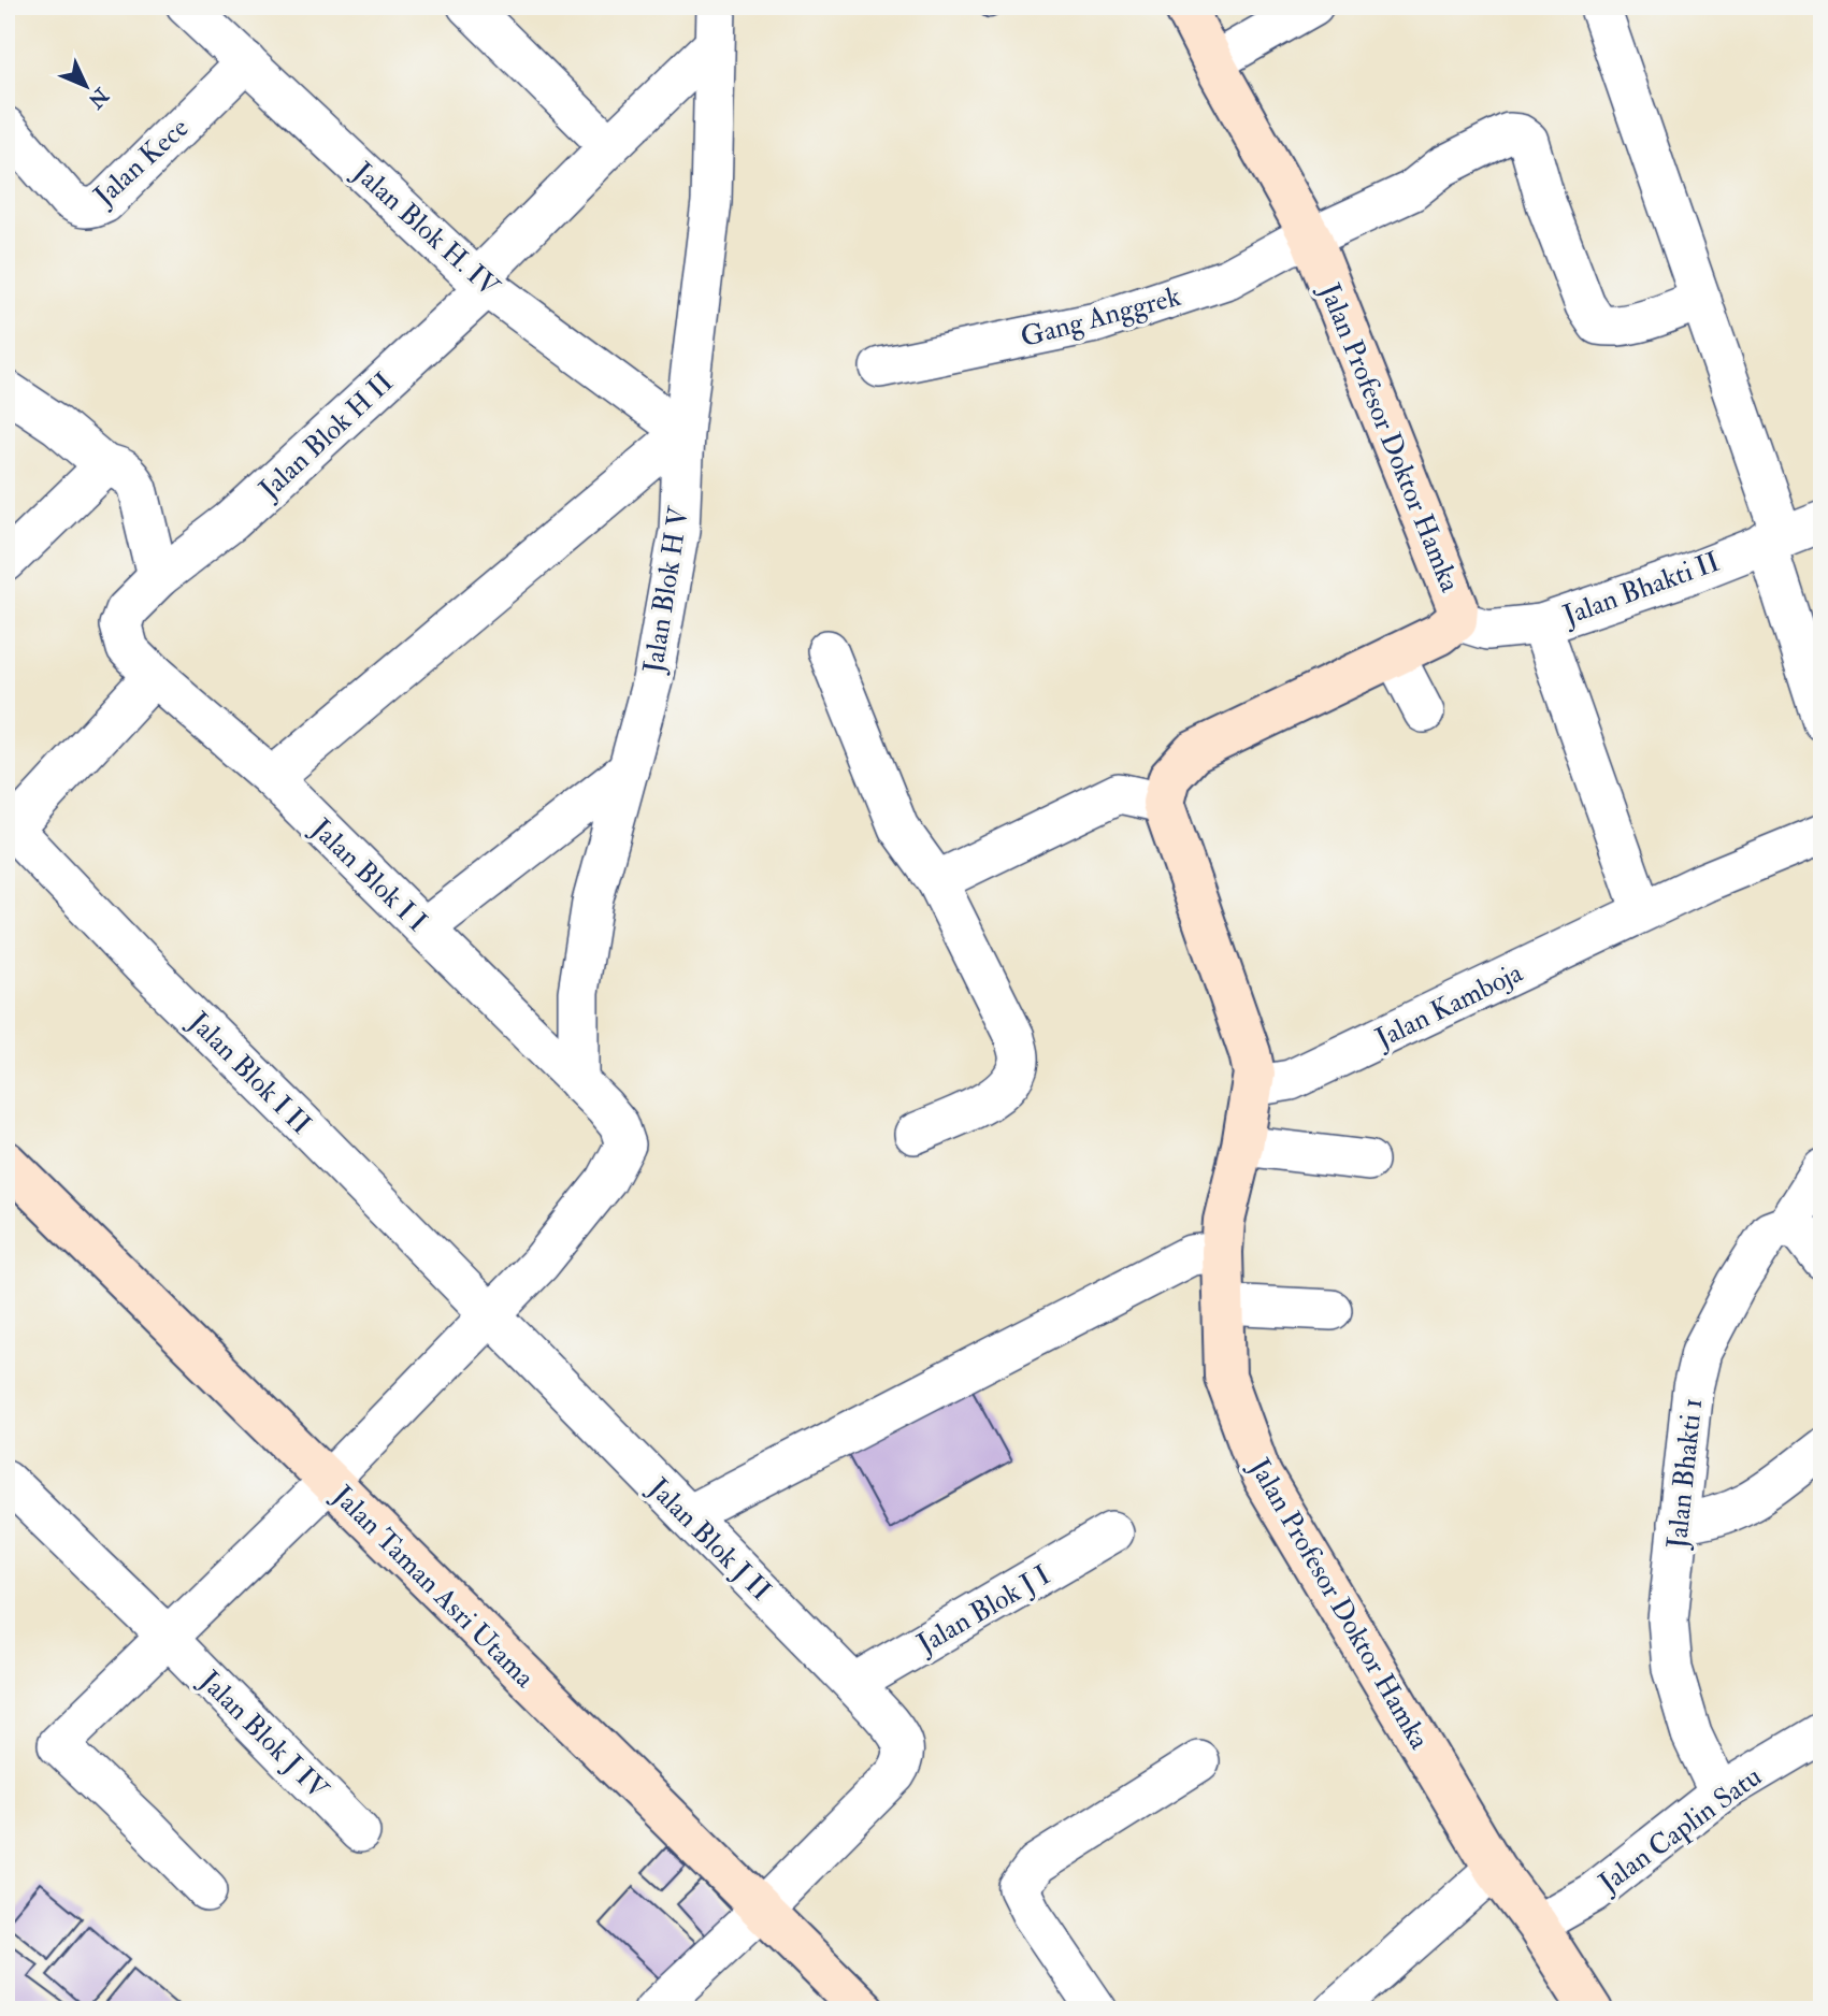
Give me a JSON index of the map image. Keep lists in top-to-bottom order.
{
  "streets": {
    "street": [
      "Jalan Kece",
      "Jalan Blok H. IV",
      "Gang Anggrek",
      "Jalan Blok H II",
      "Jalan Profesor Doktor Hamka",
      "Jalan Bhakti II",
      "Jalan Blok H V",
      "Jalan Blok I I",
      "Jalan Kamboja",
      "Jalan Blok I II",
      "Jalan Bhakti 1",
      "Jalan Blok J II",
      "Jalan Taman Asri Utama",
      "Jalan Blok J I",
      "Jalan Blok J IV",
      "Jalan Caplin Satu"
    ]
  },
  "crossings": [
    ["Jalan Kece", "Jalan Blok H. IV"],
    ["Jalan Blok H. IV", "Jalan Blok H II"],
    ["Jalan Blok H. IV", "Jalan Blok H V"],
    ["Gang Anggrek", "Jalan Profesor Doktor Hamka"],
    ["Jalan Blok H II", "Jalan Blok H V"],
    ["Jalan Blok H II", "Jalan Blok I I"],
    ["Jalan Profesor Doktor Hamka", "Jalan Bhakti II"],
    ["Jalan Profesor Doktor Hamka", "Jalan Kamboja"],
    ["Jalan Profesor Doktor Hamka", "Jalan Caplin Satu"],
    ["Jalan Blok H V", "Jalan Blok I I"],
    ["Jalan Blok I I", "Jalan Blok I II"],
    ["Jalan Blok I I", "Jalan Blok J II"],
    ["Jalan Blok I I", "Jalan Taman Asri Utama"],
    ["Jalan Blok I I", "Jalan Blok J IV"],
    ["Jalan Blok I II", "Jalan Blok J II"],
    ["Jalan Bhakti 1", "Jalan Caplin Satu"],
    ["Jalan Blok J II", "Jalan Taman Asri Utama"],
    ["Jalan Blok J II", "Jalan Blok J I"]
  ],
  "north": "bottom right"
}
